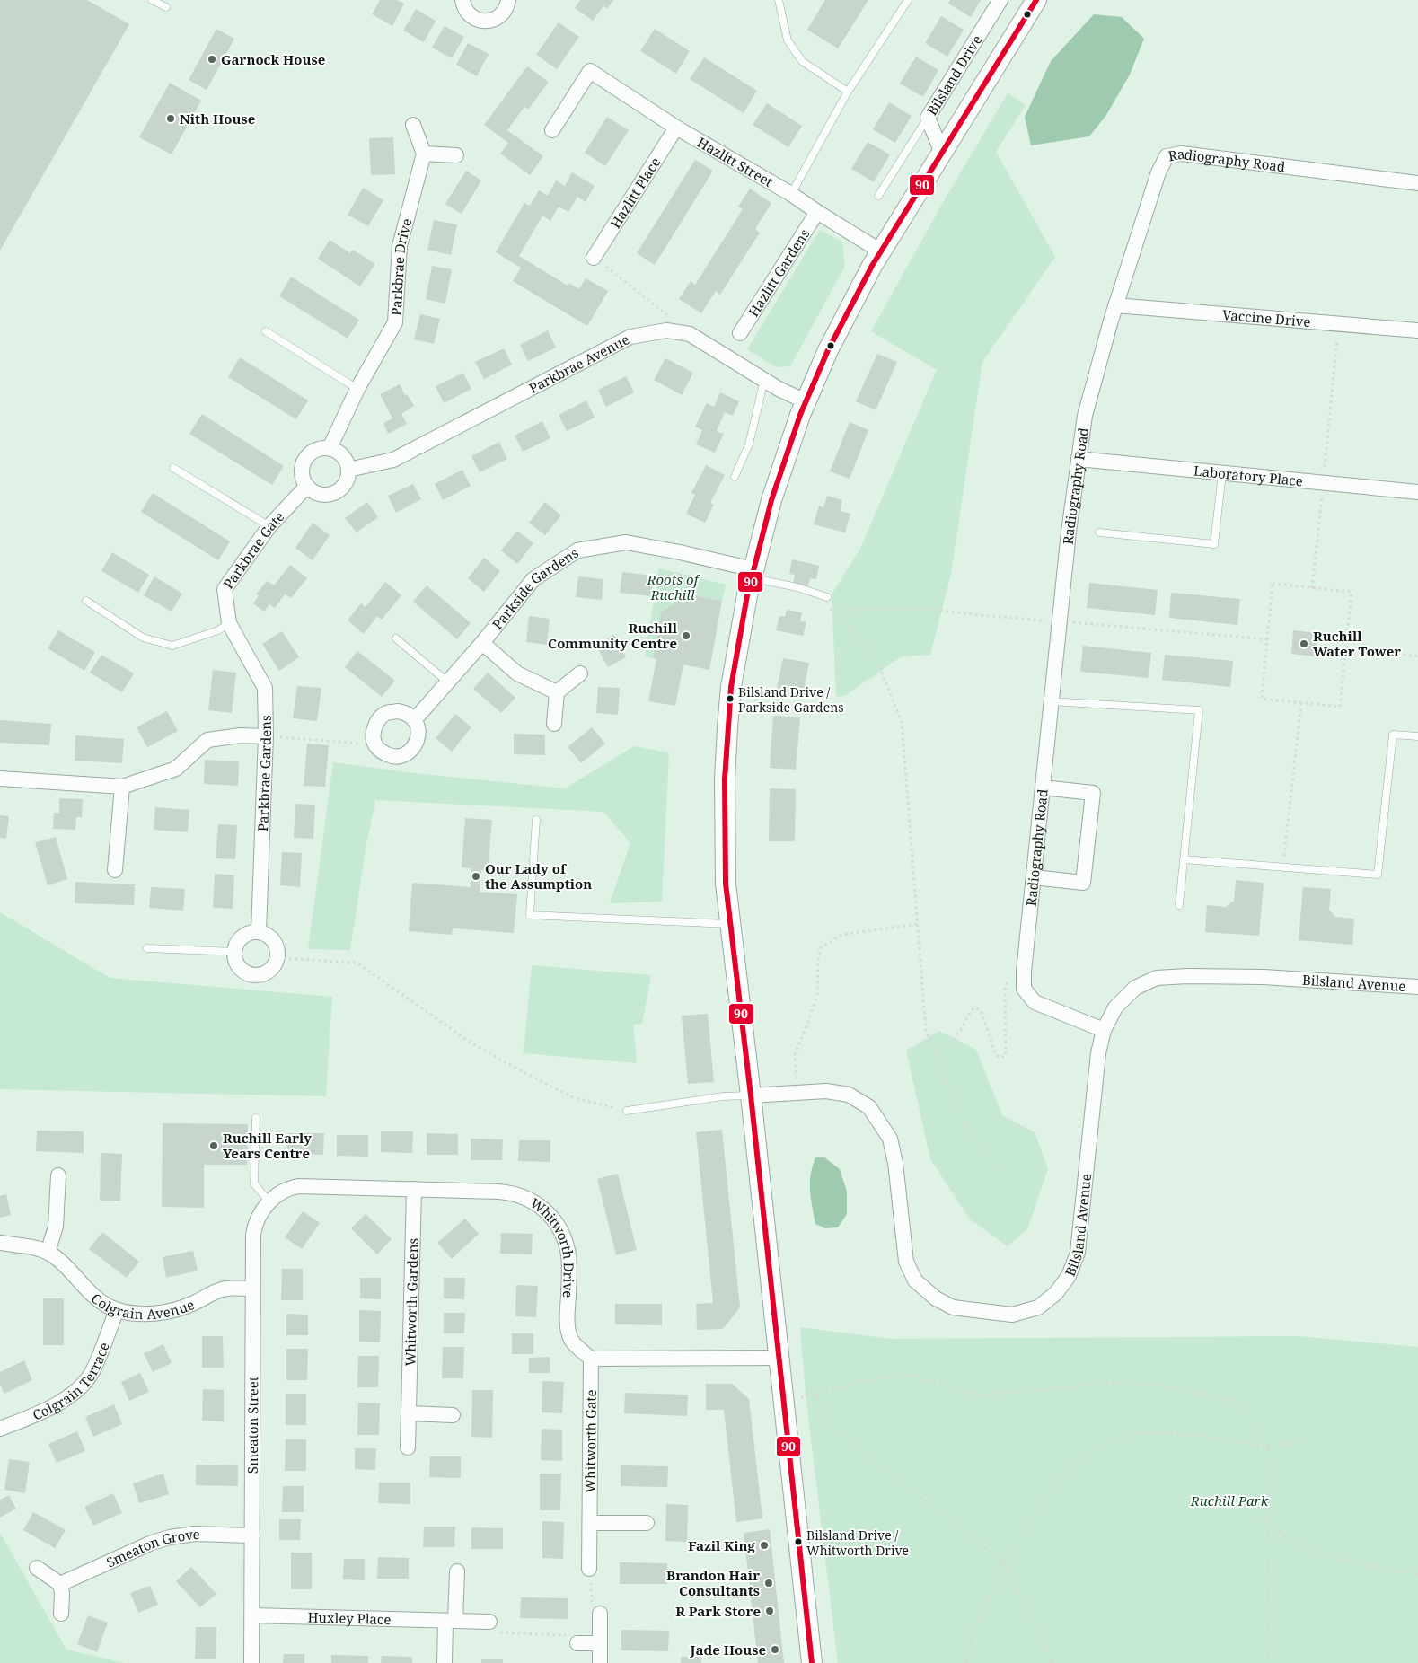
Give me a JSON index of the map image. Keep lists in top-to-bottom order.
{
  "streets": {
    "street": [
      "Bilsland Drive",
      "Hazlitt Street",
      "Radiography Road",
      "Hazlitt Place",
      "Parkbrae Drive",
      "Hazlitt Gardens",
      "Vaccine Drive",
      "Parkbrae Avenue",
      "Laboratory Place",
      "Parkbrae Gate",
      "Parkside Gardens",
      "Parkbrae Gardens",
      "Bilsland Avenue",
      "Whitworth Drive",
      "Colgrain Avenue",
      "Whitworth Gardens",
      "Colgrain Terrace",
      "Smeaton Street",
      "Whitworth Gate",
      "Smeaton Grove",
      "Huxley Place"
    ]
  },
  "crossings": [
    ["Hazlitt Street", "Hazlitt Place"],
    ["Hazlitt Street", "Hazlitt Gardens"],
    ["Radiography Road", "Vaccine Drive"],
    ["Radiography Road", "Laboratory Place"],
    ["Radiography Road", "Bilsland Avenue"],
    ["Parkbrae Drive", "Parkbrae Avenue"],
    ["Parkbrae Drive", "Parkbrae Gate"],
    ["Parkbrae Avenue", "Parkbrae Gate"],
    ["Parkbrae Gate", "Parkbrae Gardens"],
    ["Whitworth Drive", "Whitworth Gardens"],
    ["Whitworth Drive", "Smeaton Street"],
    ["Whitworth Drive", "Whitworth Gate"],
    ["Colgrain Avenue", "Colgrain Terrace"],
    ["Colgrain Avenue", "Smeaton Street"],
    ["Smeaton Street", "Smeaton Grove"],
    ["Smeaton Street", "Huxley Place"]
  ],
  "parks": ["Roots of Ruchill", "Ruchill Park"],
  "places": [
    "Garnock House",
    "Nith House",
    "Ruchill Community Centre",
    "Ruchill Water Tower",
    "Bilsland Drive / Parkside Gardens",
    "Our Lady of the Assumption",
    "Ruchill Early Years Centre",
    "Bilsland Drive / Whitworth Drive",
    "Fazil King",
    "Brandon Hair Consultants",
    "R Park Store",
    "Jade House"
  ],
  "lines": ["transit line 90"]
}
